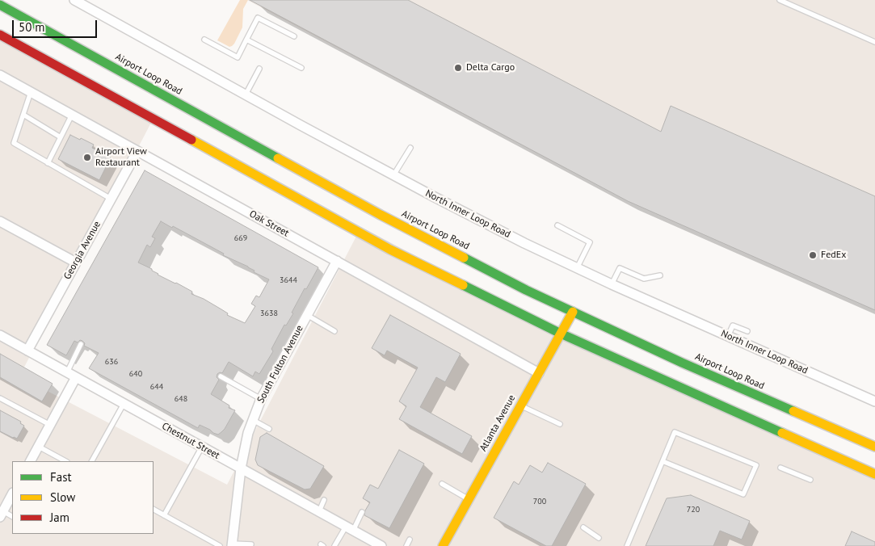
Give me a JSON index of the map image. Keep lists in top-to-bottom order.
{
  "streets": {
    "main road": ["Airport Loop Road", "Atlanta Avenue"],
    "street": [
      "North Inner Loop Road",
      "Oak Street",
      "Georgia Avenue",
      "South Fulton Avenue",
      "Chestnut Street"
    ]
  },
  "crossings": [
    ["Airport Loop Road", "Atlanta Avenue"],
    ["Oak Street", "Georgia Avenue"],
    ["Oak Street", "South Fulton Avenue"],
    ["Oak Street", "Atlanta Avenue"],
    ["Georgia Avenue", "Chestnut Street"],
    ["South Fulton Avenue", "Chestnut Street"]
  ],
  "places": ["Delta Cargo", "Airport View Restaurant", "FedEx"],
  "house_numbers": [
    "669",
    "3644",
    "3638",
    "636",
    "640",
    "644",
    "648",
    "700",
    "720"
  ],
  "legend": ["Fast", "Slow", "Jam"],
  "scale_bar": "50 m"
}
